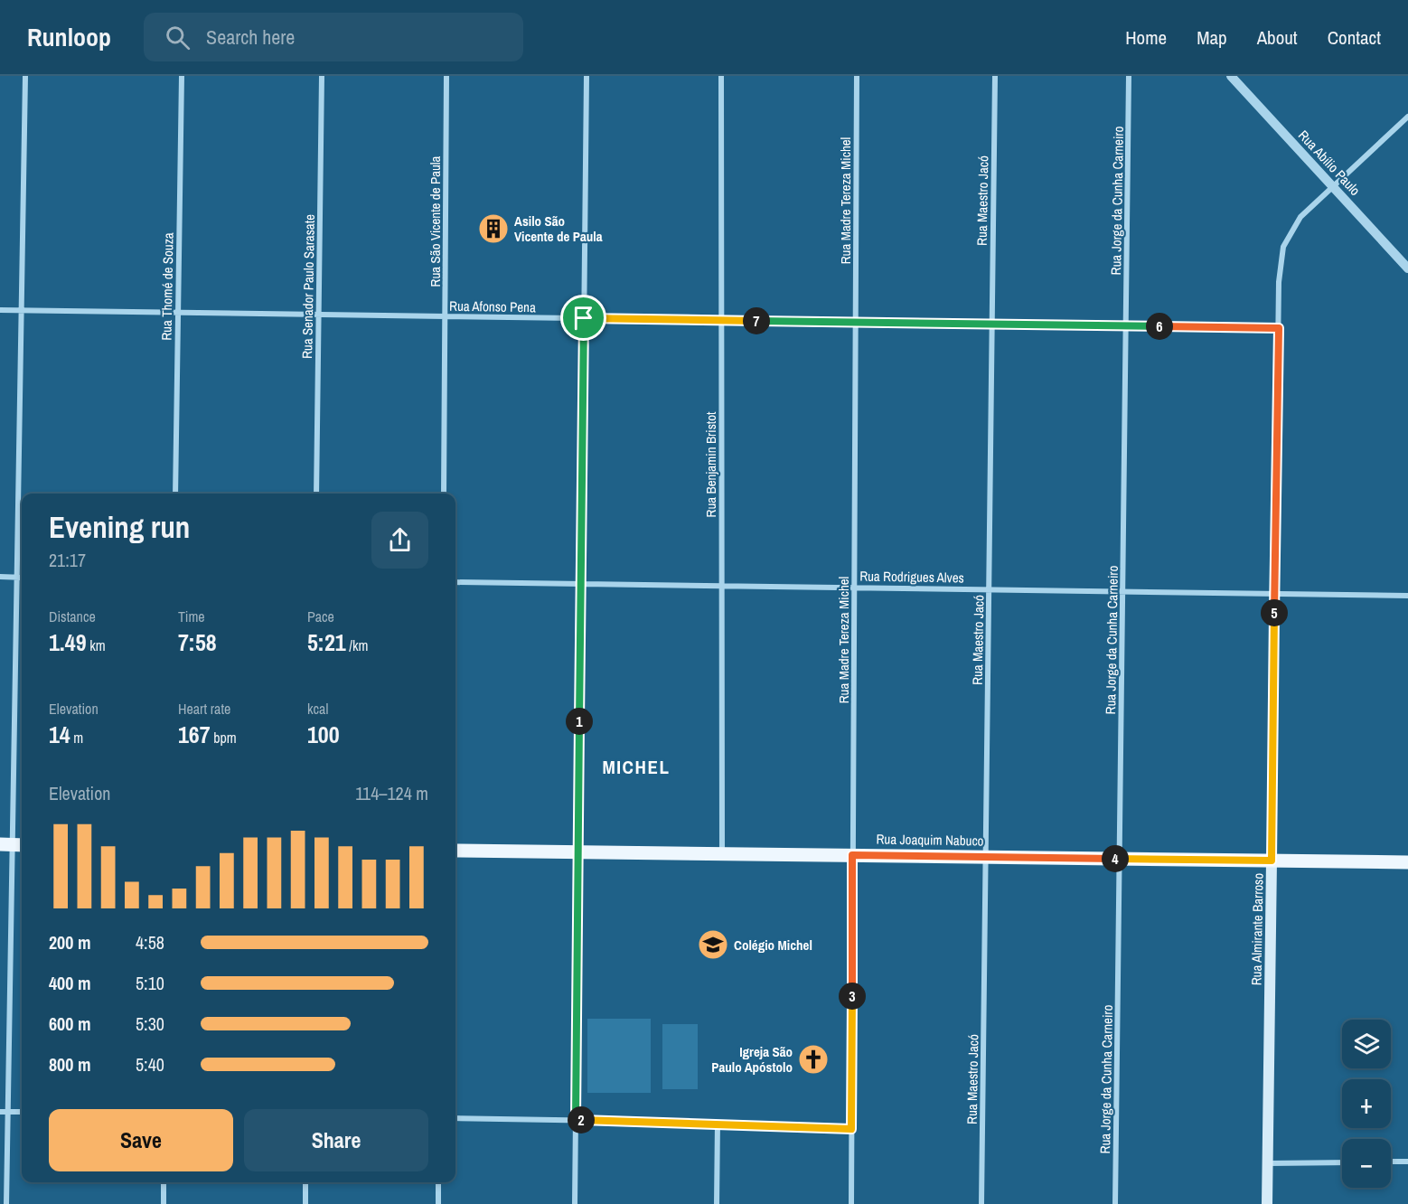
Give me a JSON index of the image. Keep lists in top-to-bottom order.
{
  "streets": {
    "main road": ["Rua Joaquim Nabuco", "Rua Almirante Barroso"],
    "street": [
      "Rua Abílio Paulo",
      "Rua Madre Tereza Michel",
      "Rua Maestro Jacó",
      "Rua Jorge da Cunha Carneiro",
      "Rua São Vicente de Paula",
      "Rua Thomé de Souza",
      "Rua Senador Paulo Sarasate",
      "Rua Afonso Pena",
      "Rua Benjamin Bristot",
      "Rua Rodrigues Alves"
    ]
  },
  "crossings": [
    ["Rua Abílio Paulo", "Rua Almirante Barroso"],
    ["Rua Madre Tereza Michel", "Rua Afonso Pena"],
    ["Rua Madre Tereza Michel", "Rua Rodrigues Alves"],
    ["Rua Madre Tereza Michel", "Rua Joaquim Nabuco"],
    ["Rua Maestro Jacó", "Rua Afonso Pena"],
    ["Rua Maestro Jacó", "Rua Rodrigues Alves"],
    ["Rua Maestro Jacó", "Rua Joaquim Nabuco"],
    ["Rua Jorge da Cunha Carneiro", "Rua Afonso Pena"],
    ["Rua Jorge da Cunha Carneiro", "Rua Rodrigues Alves"],
    ["Rua Jorge da Cunha Carneiro", "Rua Joaquim Nabuco"],
    ["Rua São Vicente de Paula", "Rua Afonso Pena"],
    ["Rua Thomé de Souza", "Rua Afonso Pena"],
    ["Rua Senador Paulo Sarasate", "Rua Afonso Pena"],
    ["Rua Afonso Pena", "Rua Benjamin Bristot"],
    ["Rua Afonso Pena", "Rua Almirante Barroso"],
    ["Rua Benjamin Bristot", "Rua Rodrigues Alves"],
    ["Rua Benjamin Bristot", "Rua Joaquim Nabuco"],
    ["Rua Rodrigues Alves", "Rua Almirante Barroso"],
    ["Rua Joaquim Nabuco", "Rua Almirante Barroso"]
  ],
  "districts": ["MICHEL"],
  "places": {
    "building": ["Asilo São Vicente de Paula"],
    "school or university": ["Colégio Michel"],
    "church": ["Igreja São Paulo Apóstolo"]
  },
  "page": {
    "header": "Runloop",
    "search": "Search here",
    "nav": [
      "Home",
      "Map",
      "About",
      "Contact"
    ],
    "pins": [
      "7",
      "6",
      "5",
      "1",
      "4",
      "3",
      "2"
    ],
    "heading": ["Evening run", "21:17"],
    "stats": [
      ["Distance", "1.49 km"],
      ["Time", "7:58"],
      ["Pace", "5:21 /km"],
      ["Elevation", "14 m"],
      ["Heart rate", "167 bpm"],
      ["kcal", "100"]
    ],
    "chart": ["Elevation", "114–124 m"],
    "list": [
      {
        "name": "200 m",
        "note": "4:58"
      },
      {
        "name": "400 m",
        "note": "5:10"
      },
      {
        "name": "600 m",
        "note": "5:30"
      },
      {
        "name": "800 m",
        "note": "5:40"
      }
    ],
    "map_buttons": ["+", "−"],
    "buttons": ["Save", "Share"]
  }
}
